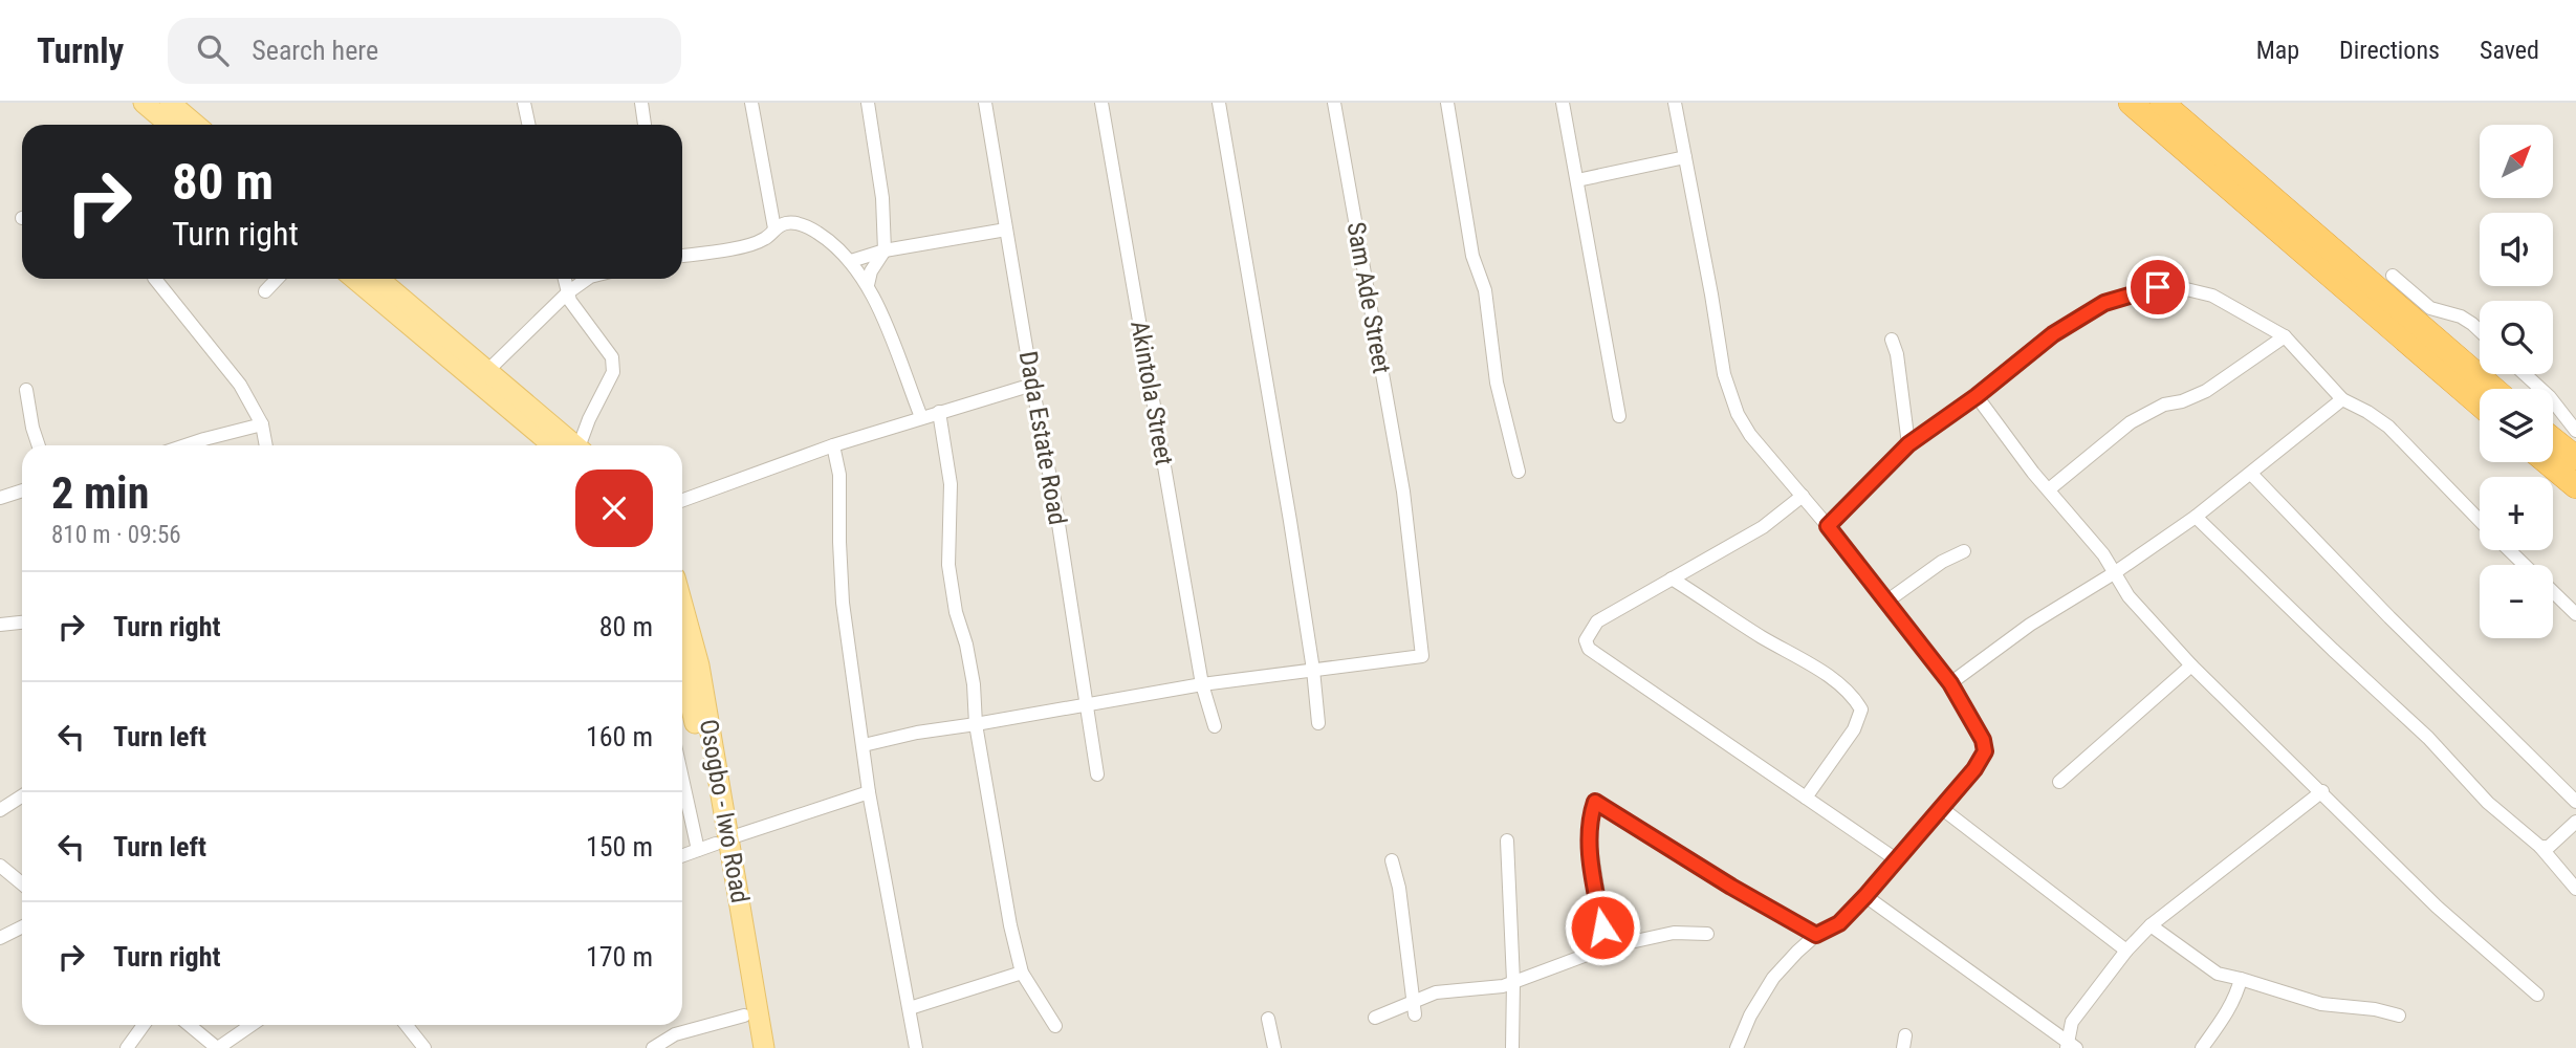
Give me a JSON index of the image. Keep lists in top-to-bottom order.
{
  "streets": {
    "main road": ["Osogbo - Iwo Road"],
    "street": ["Sam Ade Street", "Akintola Street", "Dada Estate Road"]
  },
  "north": "top right",
  "page": {
    "header": "Turnly",
    "search": "Search here",
    "nav": ["Map", "Directions", "Saved"],
    "map_buttons": ["+", "−"],
    "turn": ["80 m", "Turn right"],
    "heading": ["2 min", "810 m · 09:56"],
    "list": [
      {
        "name": "Turn right",
        "value": "80 m"
      },
      {
        "name": "Turn left",
        "value": "160 m"
      },
      {
        "name": "Turn left",
        "value": "150 m"
      },
      {
        "name": "Turn right",
        "value": "170 m"
      }
    ]
  }
}
